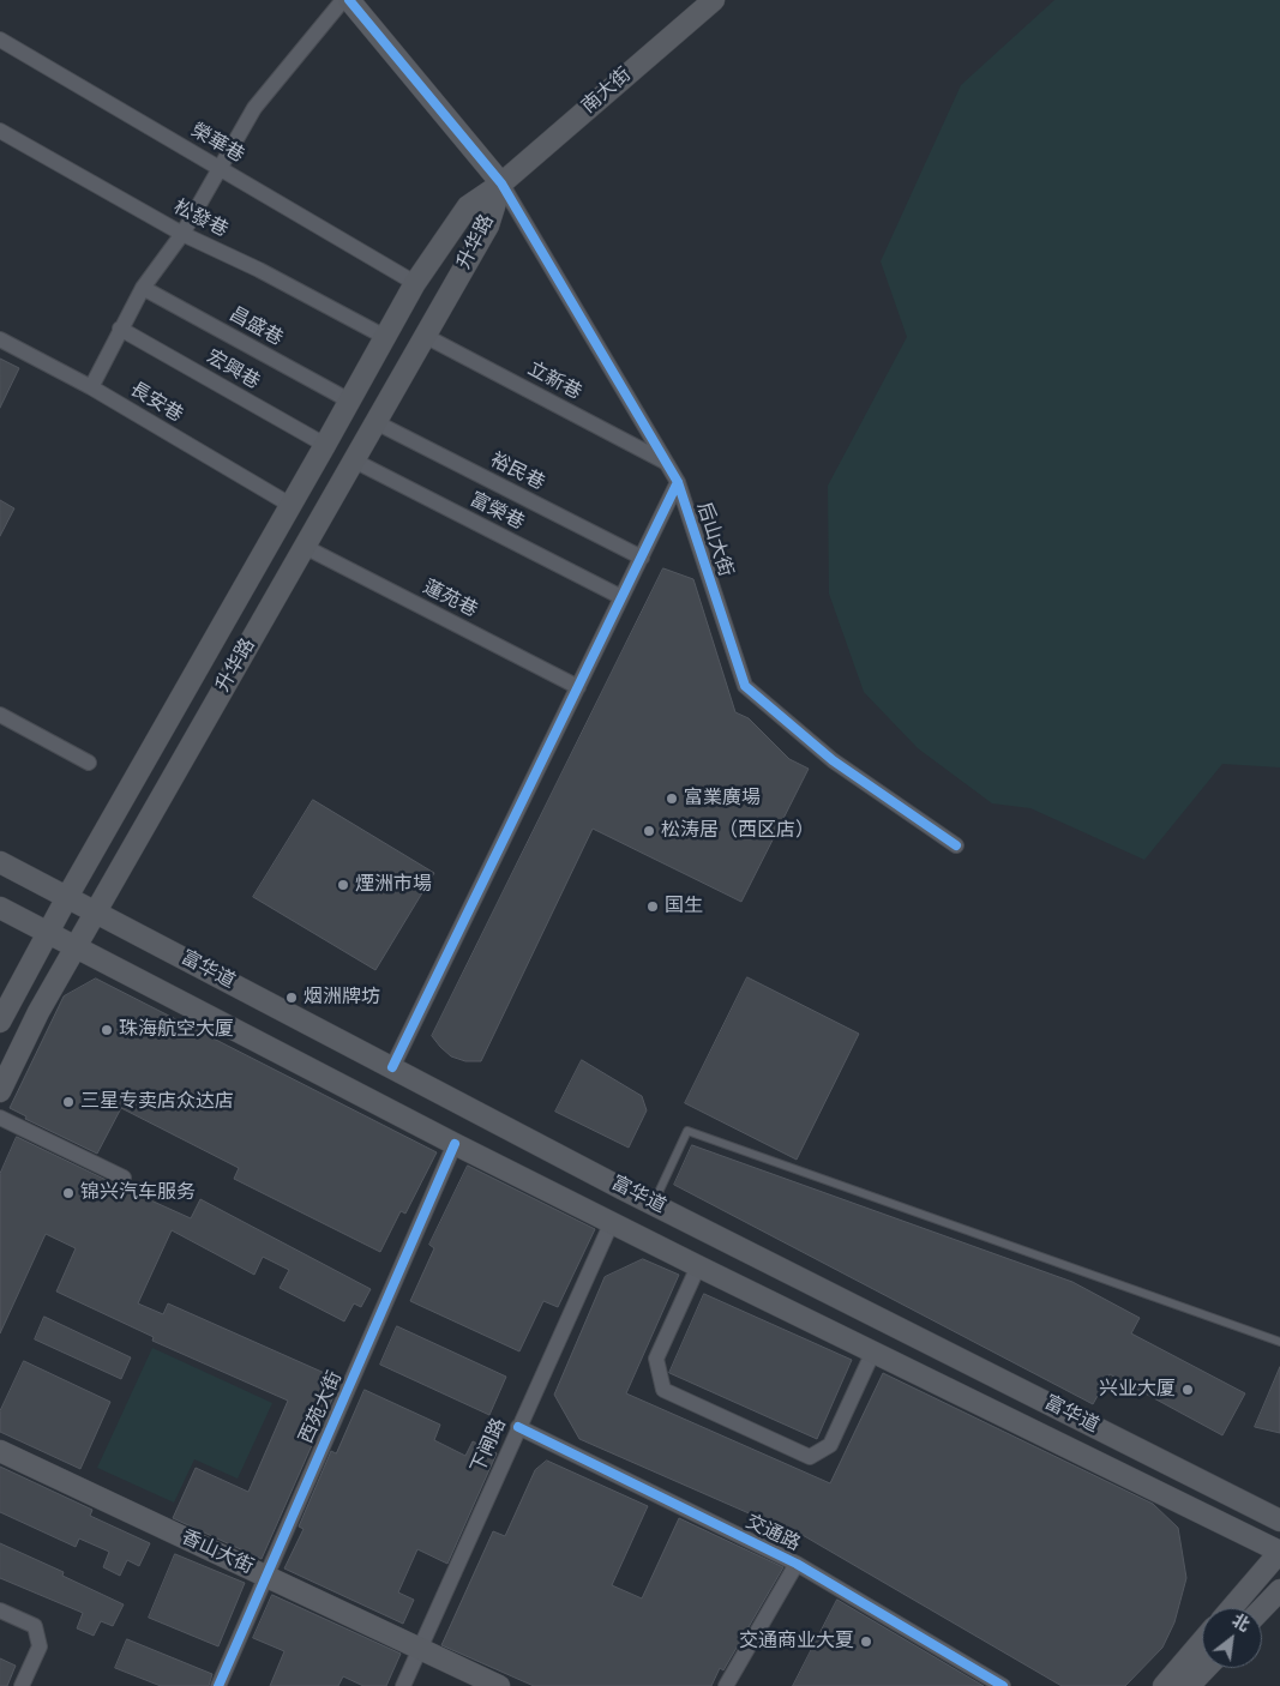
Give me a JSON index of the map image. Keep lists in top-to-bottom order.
{
  "streets": {
    "main road": [
      "南大街",
      "升华路",
      "富华道",
      "香山大街"
    ],
    "street": [
      "榮華巷",
      "松發巷",
      "昌盛巷",
      "宏興巷",
      "立新巷",
      "長安巷",
      "裕民巷",
      "富榮巷",
      "后山大街",
      "蓮苑巷",
      "西苑大街",
      "下闸路",
      "交通路"
    ]
  },
  "crossings": [
    ["南大街", "升华路"],
    ["南大街", "后山大街"],
    ["榮華巷", "升华路"],
    ["松發巷", "升华路"],
    ["升华路", "昌盛巷"],
    ["升华路", "宏興巷"],
    ["升华路", "立新巷"],
    ["升华路", "長安巷"],
    ["升华路", "裕民巷"],
    ["升华路", "富榮巷"],
    ["升华路", "后山大街"],
    ["升华路", "蓮苑巷"],
    ["升华路", "富华道"],
    ["立新巷", "后山大街"],
    ["富华道", "西苑大街"],
    ["富华道", "下闸路"],
    ["西苑大街", "香山大街"],
    ["下闸路", "交通路"],
    ["下闸路", "香山大街"]
  ],
  "places": [
    "富業廣場",
    "松涛居（西区店）",
    "煙洲市場",
    "国生",
    "烟洲牌坊",
    "珠海航空大厦",
    "三星专卖店众达店",
    "锦兴汽车服务",
    "兴业大厦",
    "交通商业大夏"
  ],
  "north": "top right"
}
